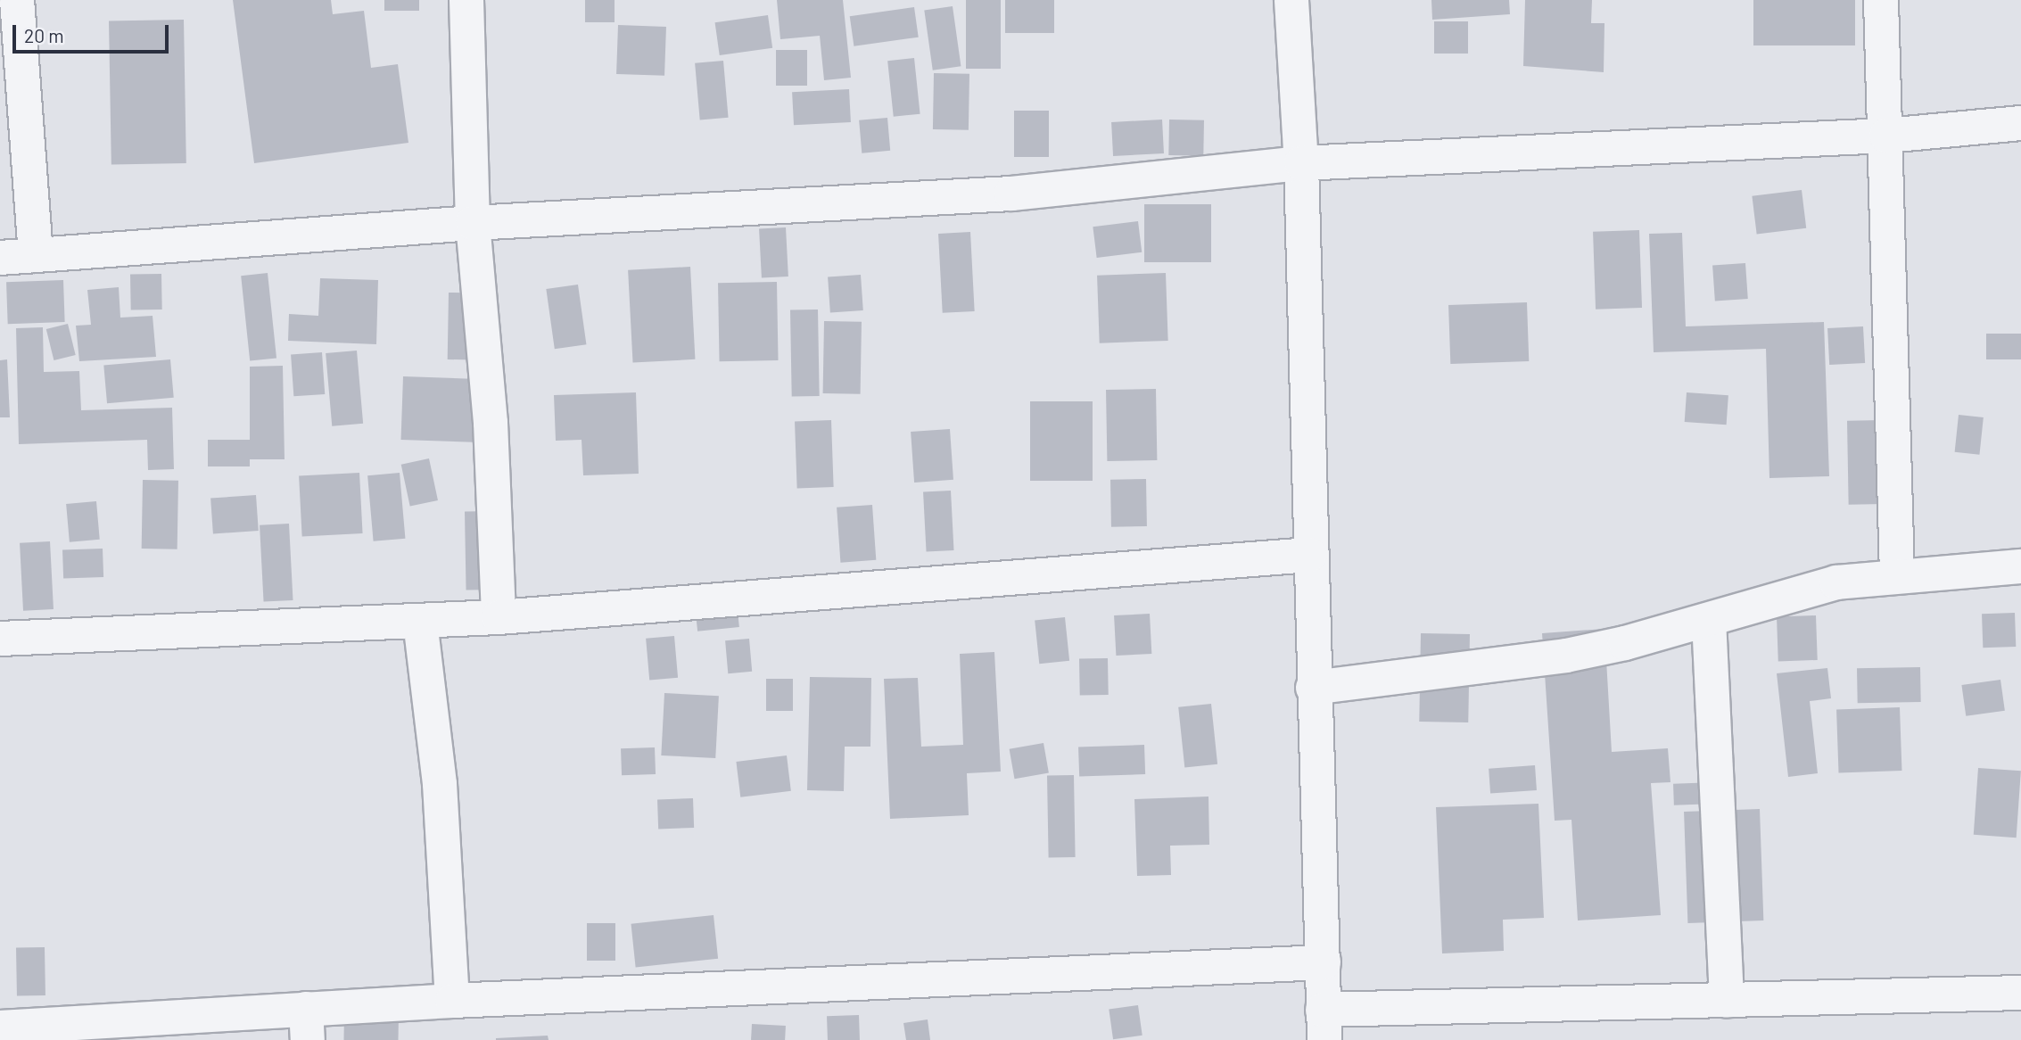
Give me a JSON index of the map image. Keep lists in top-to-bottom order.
{
  "scale_bar": "20 m"
}
